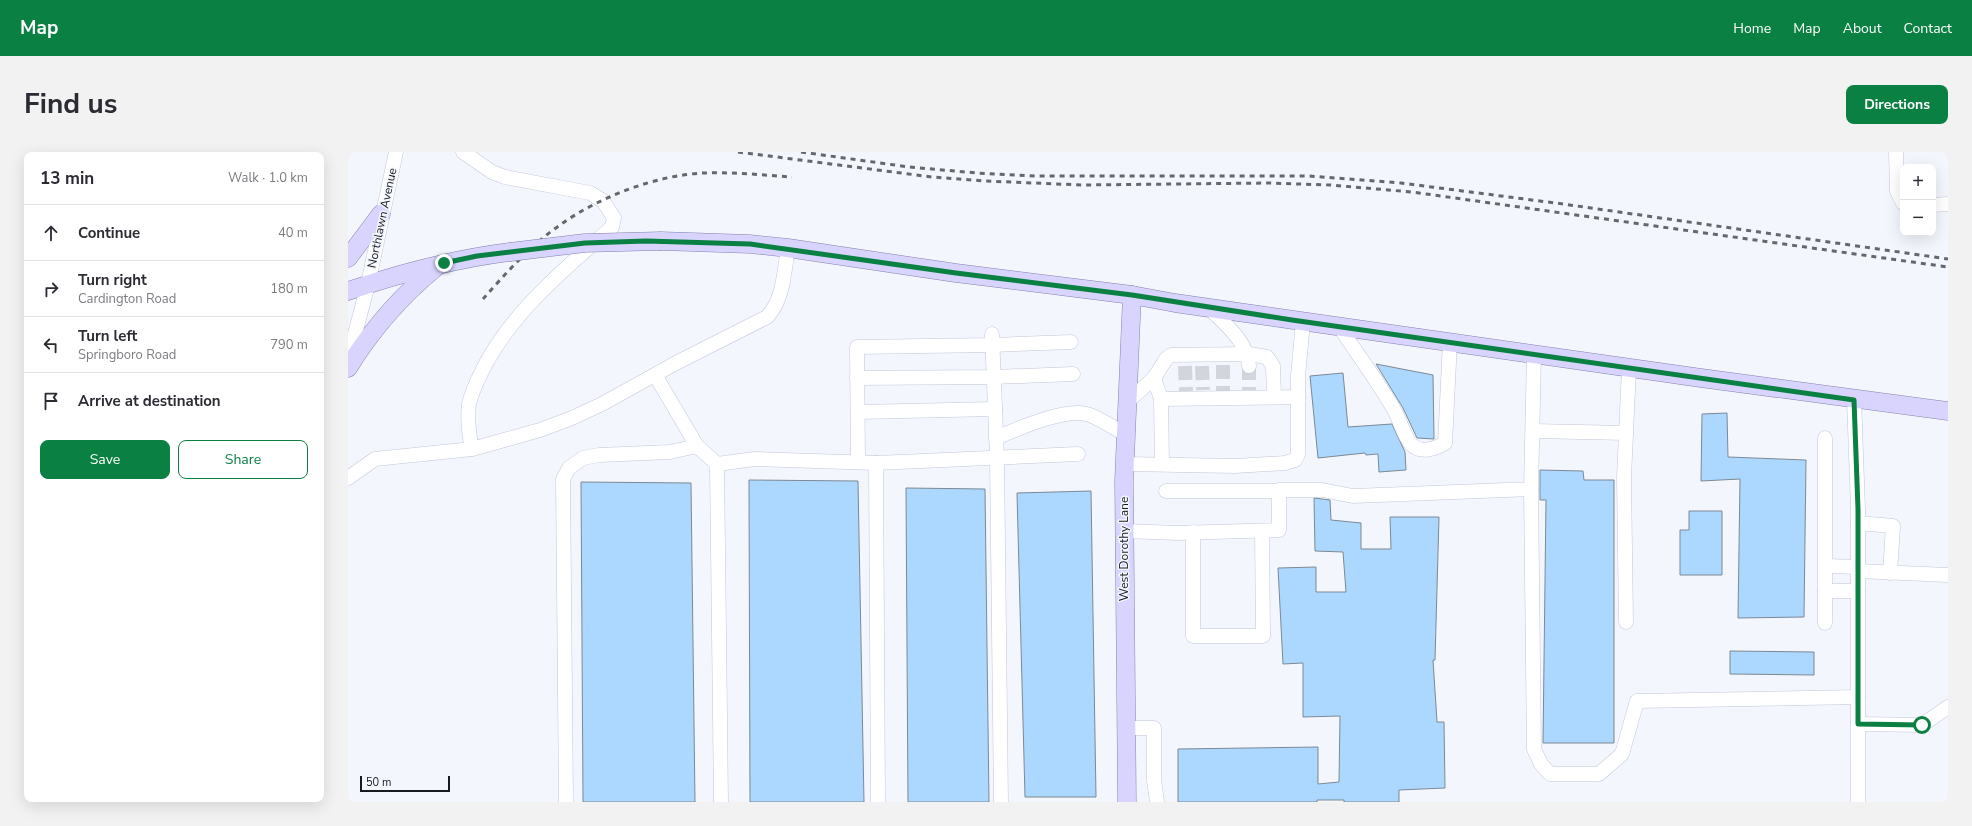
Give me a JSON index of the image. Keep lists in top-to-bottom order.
{
  "streets": {
    "main road": ["West Dorothy Lane"],
    "street": ["Northlawn Avenue"]
  },
  "scale_bar": "50 m",
  "page": {
    "header": "Map",
    "nav": [
      "Home",
      "Map",
      "About",
      "Contact"
    ],
    "title": "Find us",
    "buttons": [
      "Directions",
      ["Save", "Share"]
    ],
    "heading": ["13 min", "Walk · 1.0 km"],
    "map_buttons": ["+", "−"],
    "list": [
      ["Continue", "40 m"],
      ["Turn right", "Cardington Road", "180 m"],
      ["Turn left", "Springboro Road", "790 m"],
      "Arrive at destination"
    ],
    "scale": "50 m"
  }
}
